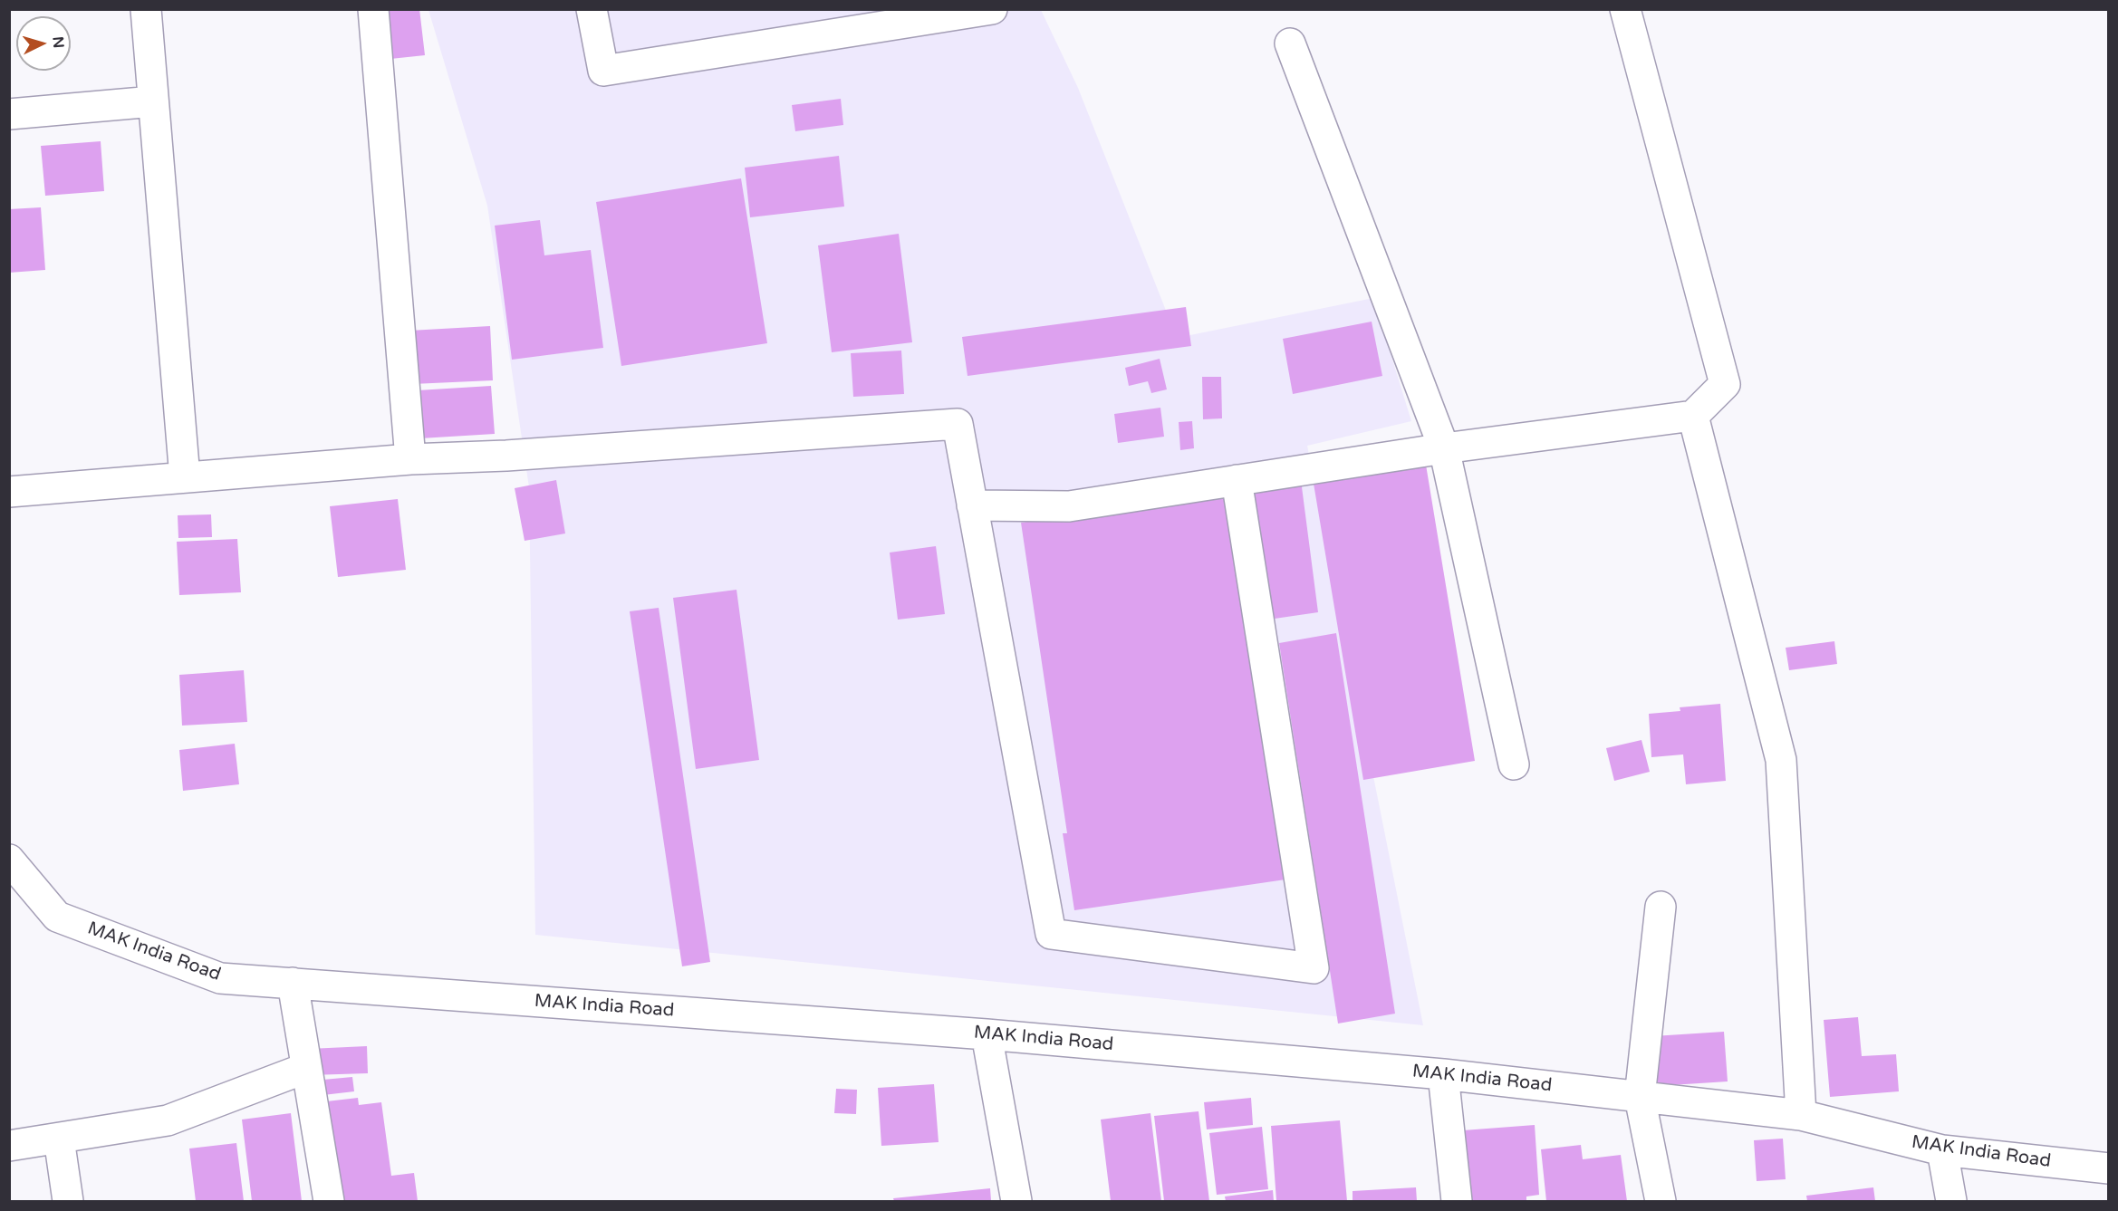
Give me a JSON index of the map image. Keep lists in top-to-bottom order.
{
  "streets": {
    "street": ["MAK India Road"]
  },
  "north": "right"
}
